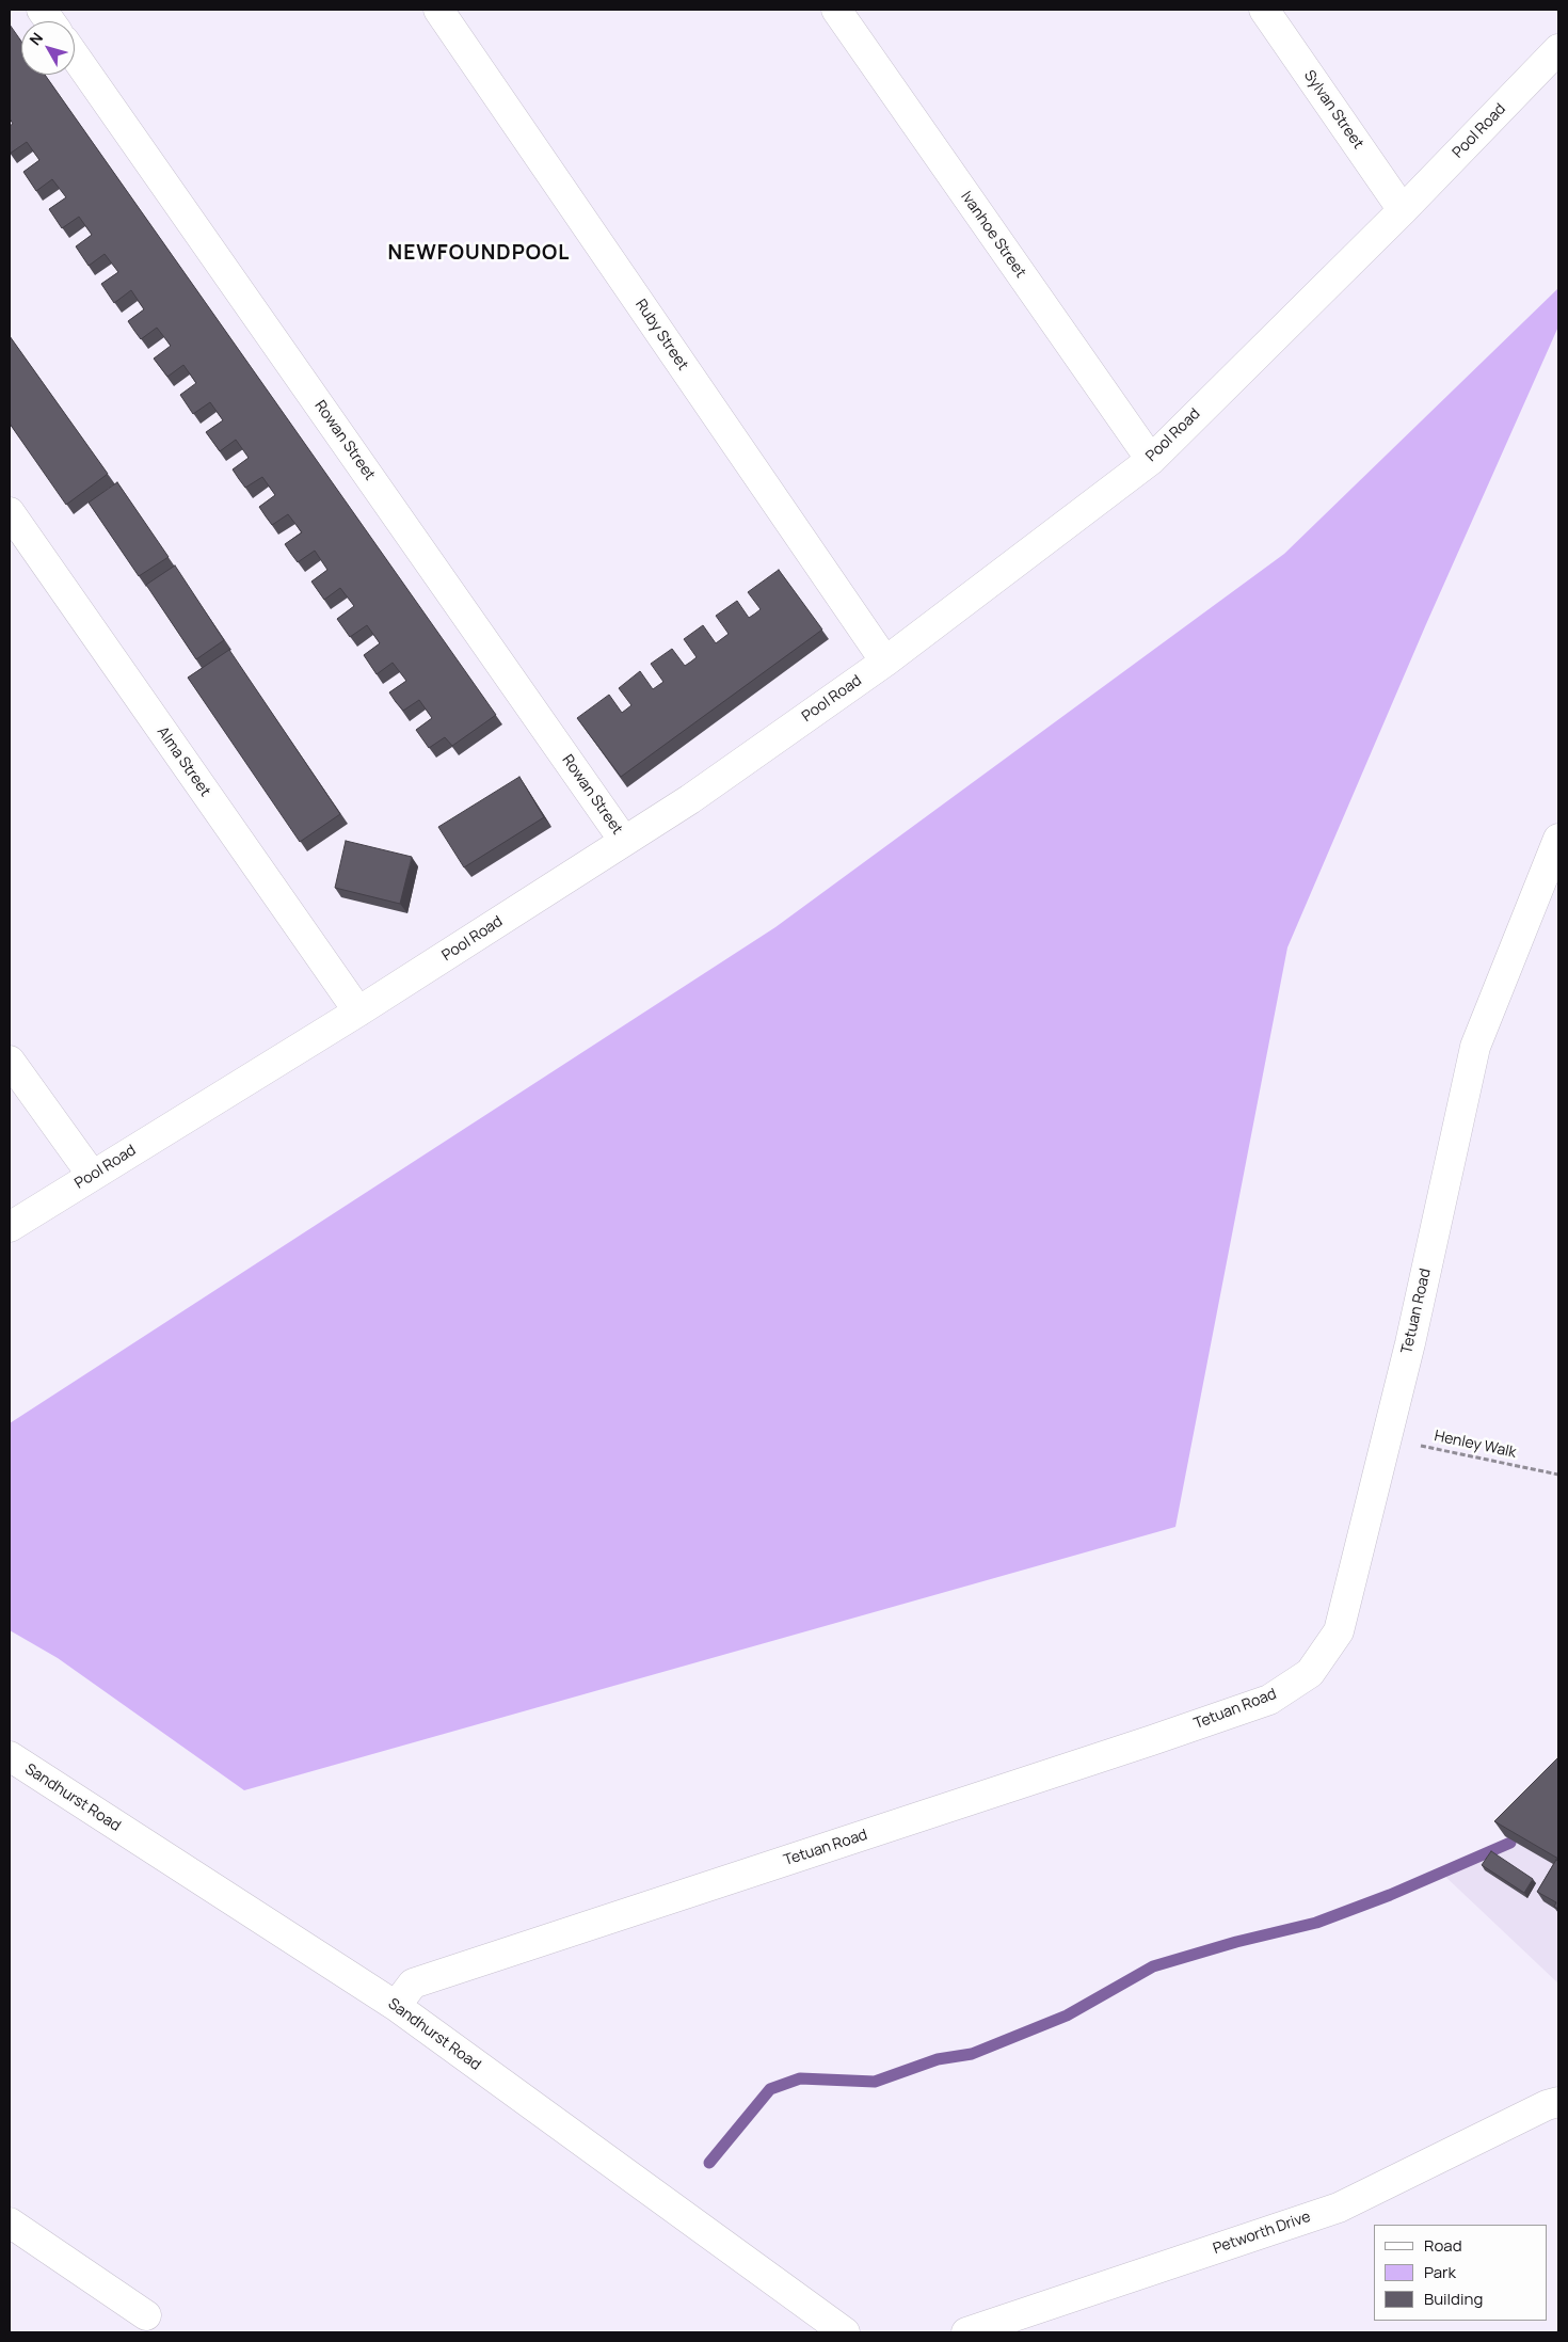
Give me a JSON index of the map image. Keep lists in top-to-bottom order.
{
  "streets": {
    "street": [
      "Sylvan Street",
      "Pool Road",
      "Ivanhoe Street",
      "Ruby Street",
      "Rowan Street",
      "Alma Street",
      "Tetuan Road",
      "Sandhurst Road",
      "Petworth Drive"
    ],
    "path": ["Henley Walk"]
  },
  "crossings": [
    ["Sylvan Street", "Pool Road"],
    ["Pool Road", "Ivanhoe Street"],
    ["Pool Road", "Ruby Street"],
    ["Pool Road", "Rowan Street"],
    ["Pool Road", "Alma Street"],
    ["Tetuan Road", "Henley Walk"],
    ["Tetuan Road", "Sandhurst Road"]
  ],
  "districts": ["NEWFOUNDPOOL"],
  "legend": ["Road", "Park", "Building"],
  "north": "top left"
}
